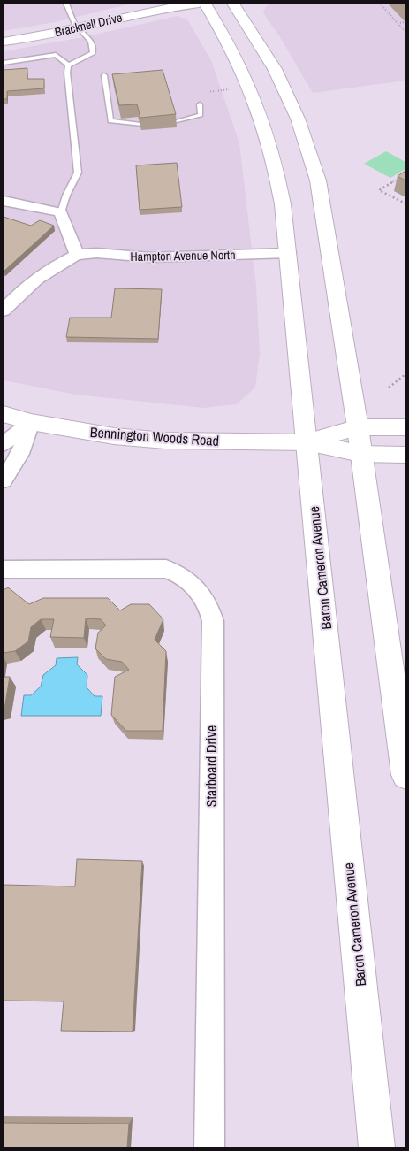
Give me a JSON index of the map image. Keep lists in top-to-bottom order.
{
  "streets": {
    "main road": ["Bracknell Drive", "Bennington Woods Road", "Baron Cameron Avenue"],
    "street": ["Hampton Avenue North", "Starboard Drive"]
  },
  "crossings": [
    ["Hampton Avenue North", "Baron Cameron Avenue"],
    ["Bennington Woods Road", "Baron Cameron Avenue"]
  ]
}
